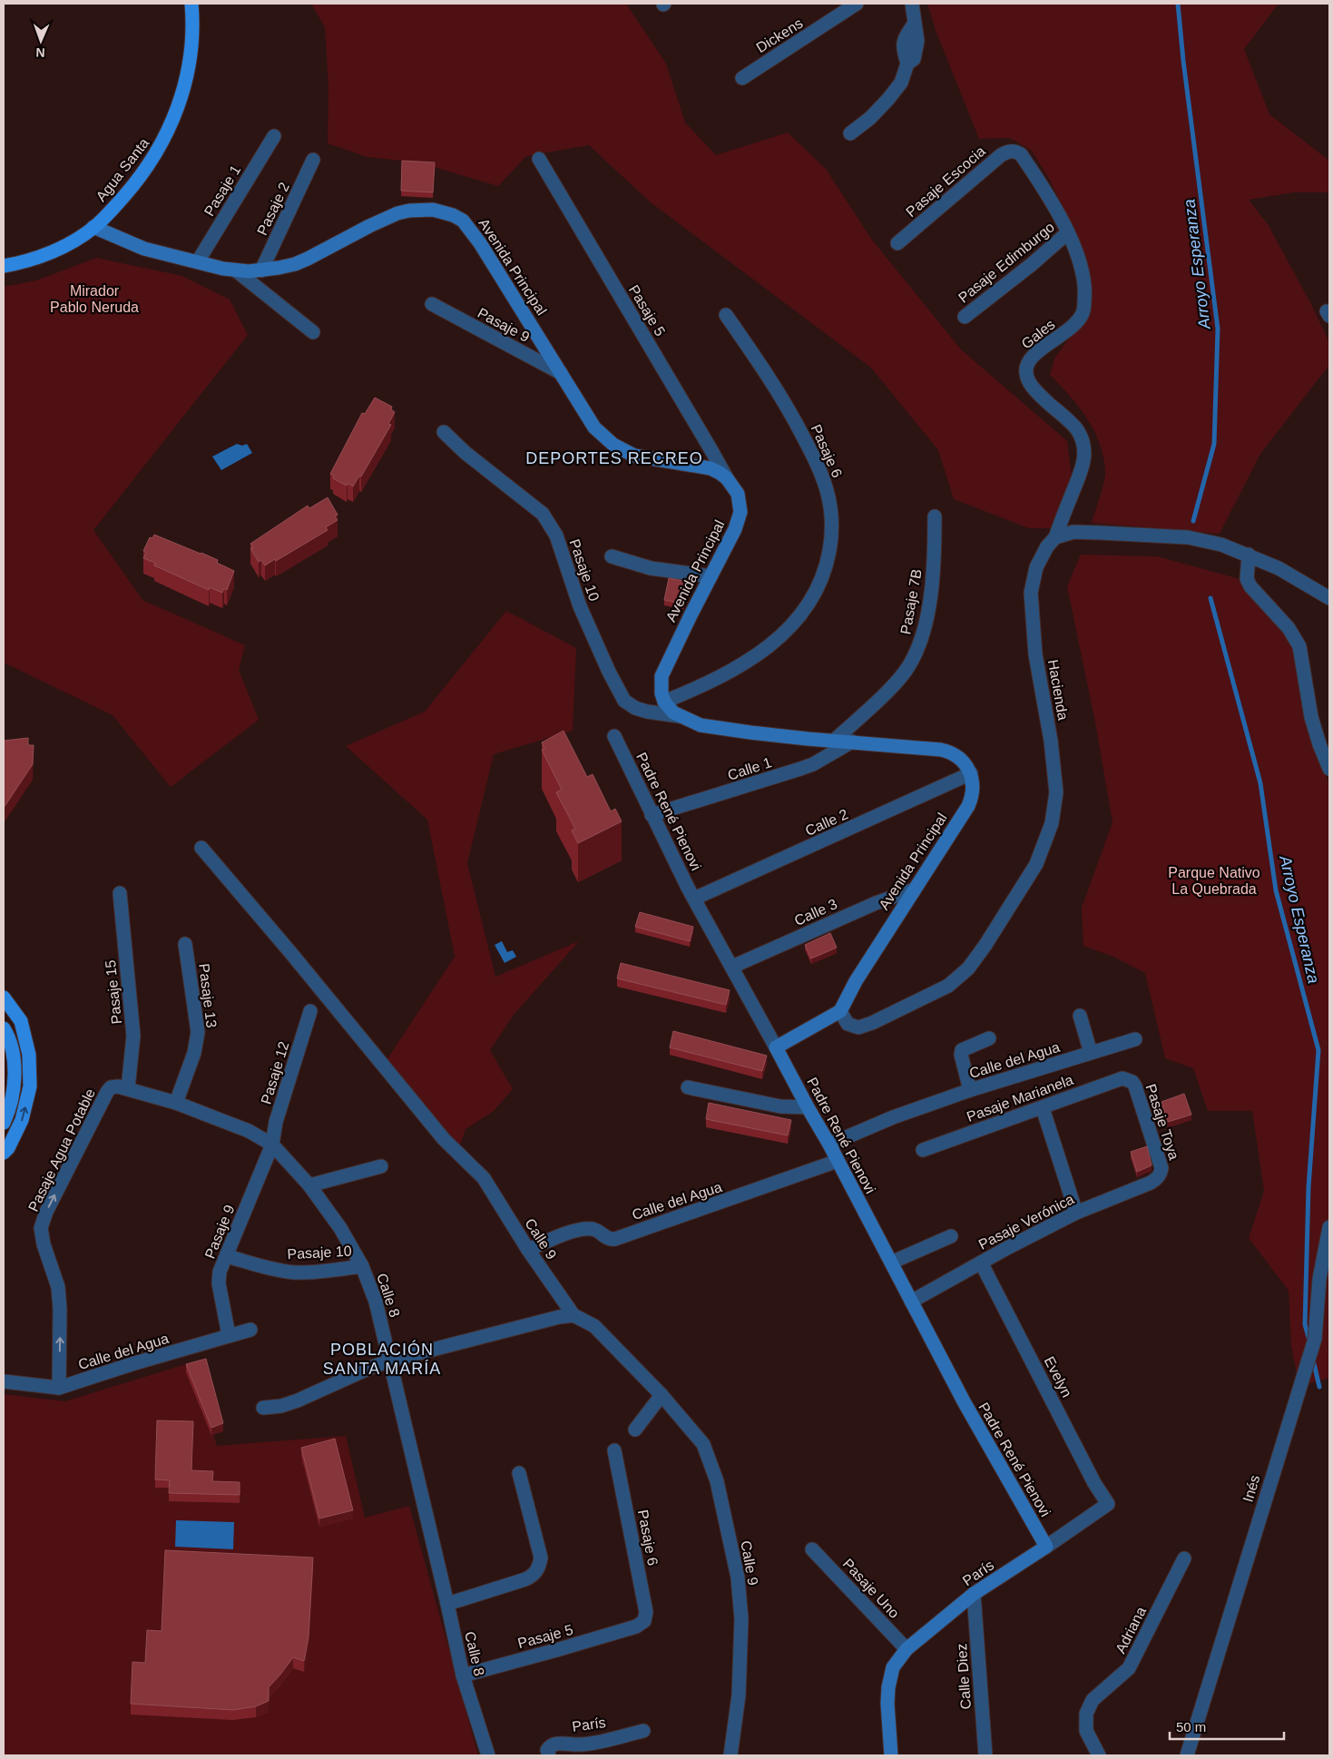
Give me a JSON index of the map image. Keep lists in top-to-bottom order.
{
  "streets": {
    "main road": ["Agua Santa"],
    "street": [
      "Dickens",
      "Pasaje Escocia",
      "Pasaje 1",
      "Pasaje 2",
      "Pasaje Edimburgo",
      "Avenida Principal",
      "Pasaje 5",
      "Pasaje 9",
      "Gales",
      "Pasaje 6",
      "Pasaje 10",
      "Pasaje 7B",
      "Hacienda",
      "Calle 1",
      "Padre René Pienovi",
      "Calle 2",
      "Calle 3",
      "Pasaje 15",
      "Pasaje 13",
      "Calle del Agua",
      "Pasaje 12",
      "Pasaje Marianela",
      "Pasaje Toya",
      "Pasaje Agua Potable",
      "Pasaje Verónica",
      "Calle 9",
      "Calle 8",
      "Evelyn",
      "Inés",
      "París",
      "Pasaje Uno",
      "Adriana",
      "Calle Diez"
    ]
  },
  "crossings": [
    ["Agua Santa", "Avenida Principal"],
    ["Pasaje Escocia", "Gales"],
    ["Pasaje 1", "Avenida Principal"],
    ["Pasaje 2", "Avenida Principal"],
    ["Pasaje Edimburgo", "Gales"],
    ["Avenida Principal", "Pasaje 5"],
    ["Avenida Principal", "Pasaje 9"],
    ["Avenida Principal", "Pasaje 6"],
    ["Avenida Principal", "Hacienda"],
    ["Avenida Principal", "Calle 2"],
    ["Avenida Principal", "Calle 3"],
    ["Pasaje 5", "Pasaje 6"],
    ["Pasaje 5", "Calle 8"],
    ["Pasaje 9", "Pasaje 10"],
    ["Pasaje 9", "Calle del Agua"],
    ["Pasaje 9", "Pasaje 12"],
    ["Pasaje 9", "Calle 8"],
    ["Gales", "Hacienda"],
    ["Pasaje 10", "Calle 8"],
    ["Calle 1", "Padre René Pienovi"],
    ["Padre René Pienovi", "Calle 2"],
    ["Padre René Pienovi", "Calle 3"],
    ["Padre René Pienovi", "Calle del Agua"],
    ["Padre René Pienovi", "Pasaje Verónica"],
    ["Padre René Pienovi", "París"],
    ["Pasaje 15", "Calle 8"],
    ["Pasaje 13", "Calle 8"],
    ["Calle del Agua", "Pasaje Agua Potable"],
    ["Calle del Agua", "Calle 9"],
    ["Pasaje 12", "Calle 8"],
    ["Pasaje Marianela", "Pasaje Toya"],
    ["Pasaje Toya", "Pasaje Verónica"],
    ["Pasaje Agua Potable", "Calle 8"],
    ["Pasaje Verónica", "Evelyn"],
    ["Evelyn", "París"],
    ["París", "Pasaje Uno"],
    ["París", "Calle Diez"]
  ],
  "one_way": ["Pasaje Agua Potable"],
  "districts": ["DEPORTES RECREO", "POBLACIÓN SANTA MARÍA"],
  "water": ["Arroyo Esperanza"],
  "parks": ["Mirador Pablo Neruda", "Parque Nativo La Quebrada"],
  "scale_bar": "50 m",
  "north": "bottom"
}
